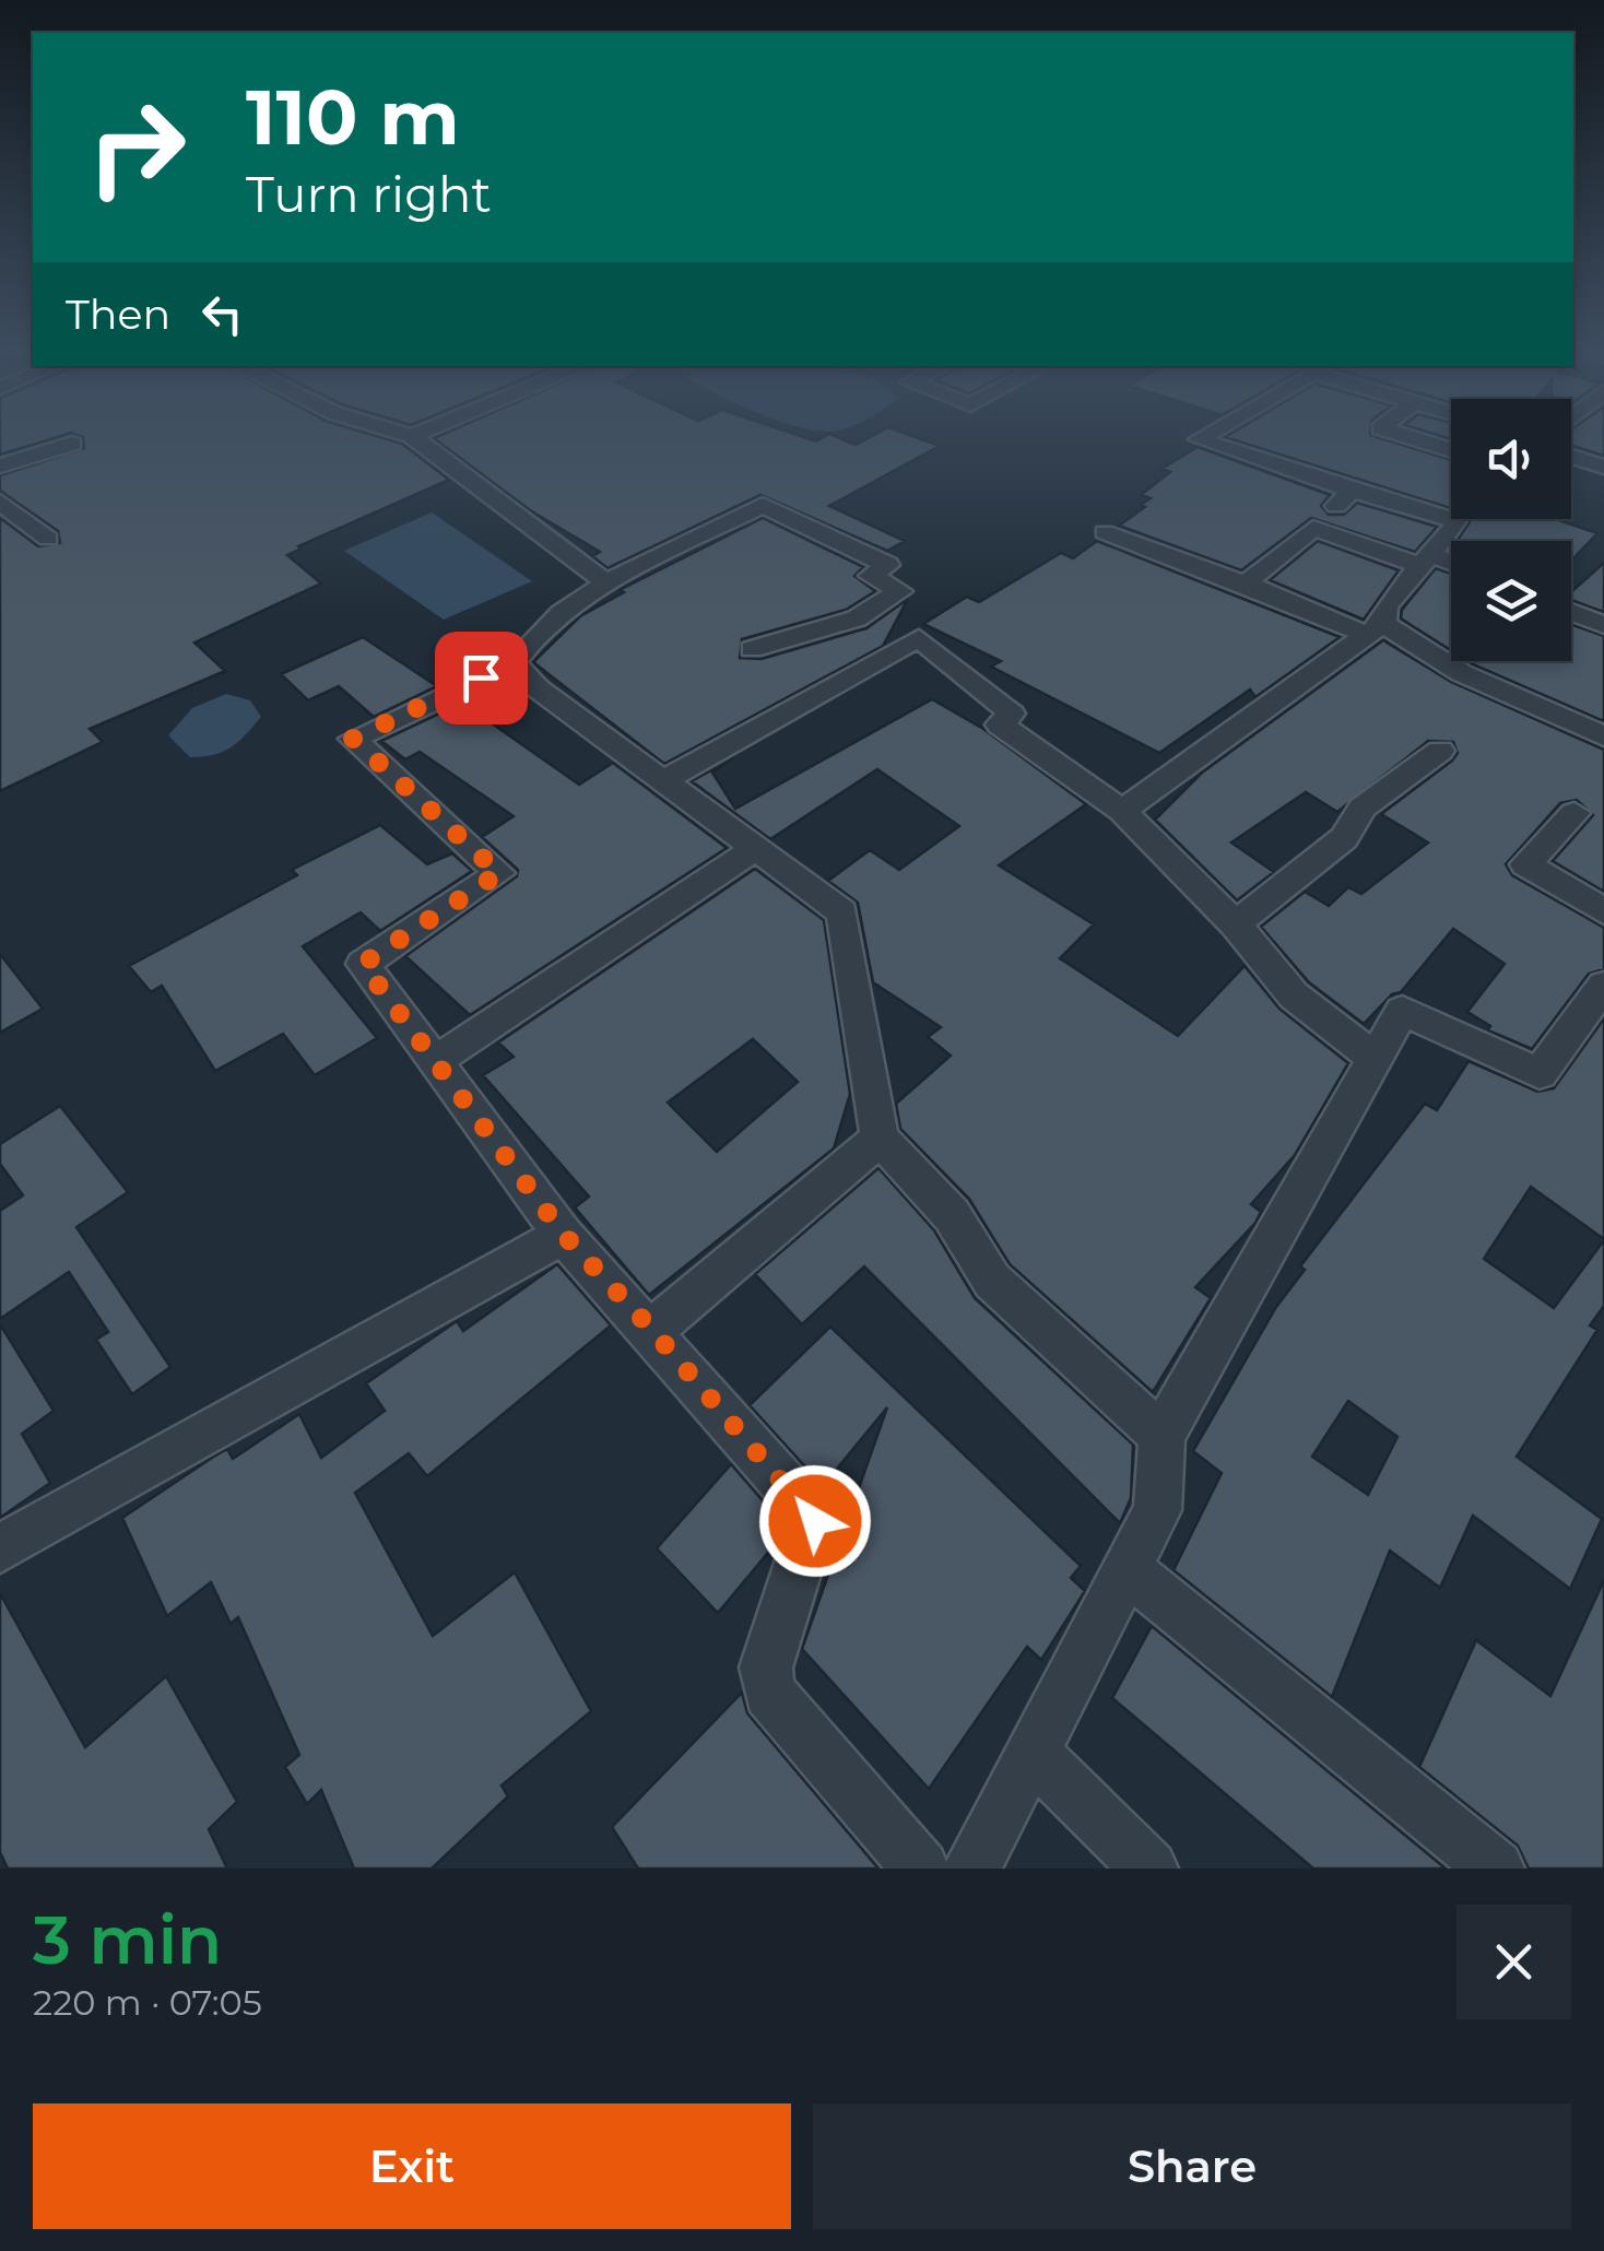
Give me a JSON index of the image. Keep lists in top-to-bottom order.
{
  "page": {
    "turn": ["110 m", "Turn right"],
    "then": "Then",
    "heading": ["3 min", "220 m · 07:05"],
    "buttons": ["Exit", "Share"]
  }
}
